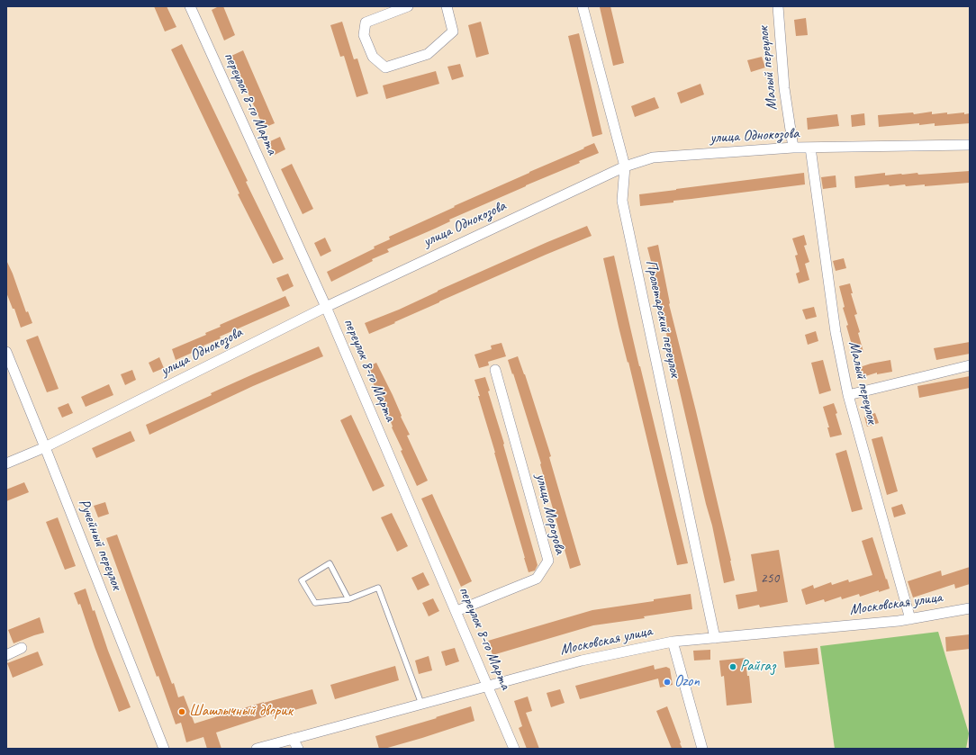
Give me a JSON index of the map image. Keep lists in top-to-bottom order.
{
  "streets": {
    "street": [
      "Малый переулок",
      "переулок 8-го Марта",
      "улица Однокозова",
      "Пролетарский переулок",
      "улица Морозова",
      "Ручейный переулок",
      "Московская улица"
    ]
  },
  "crossings": [
    ["Малый переулок", "улица Однокозова"],
    ["Малый переулок", "Московская улица"],
    ["переулок 8-го Марта", "улица Однокозова"],
    ["переулок 8-го Марта", "улица Морозова"],
    ["переулок 8-го Марта", "Московская улица"],
    ["улица Однокозова", "Пролетарский переулок"],
    ["улица Однокозова", "Ручейный переулок"],
    ["Пролетарский переулок", "Московская улица"]
  ],
  "places": ["Райгаз", "Ozon", "Шашлычный дворик"],
  "house_numbers": ["250"]
}
